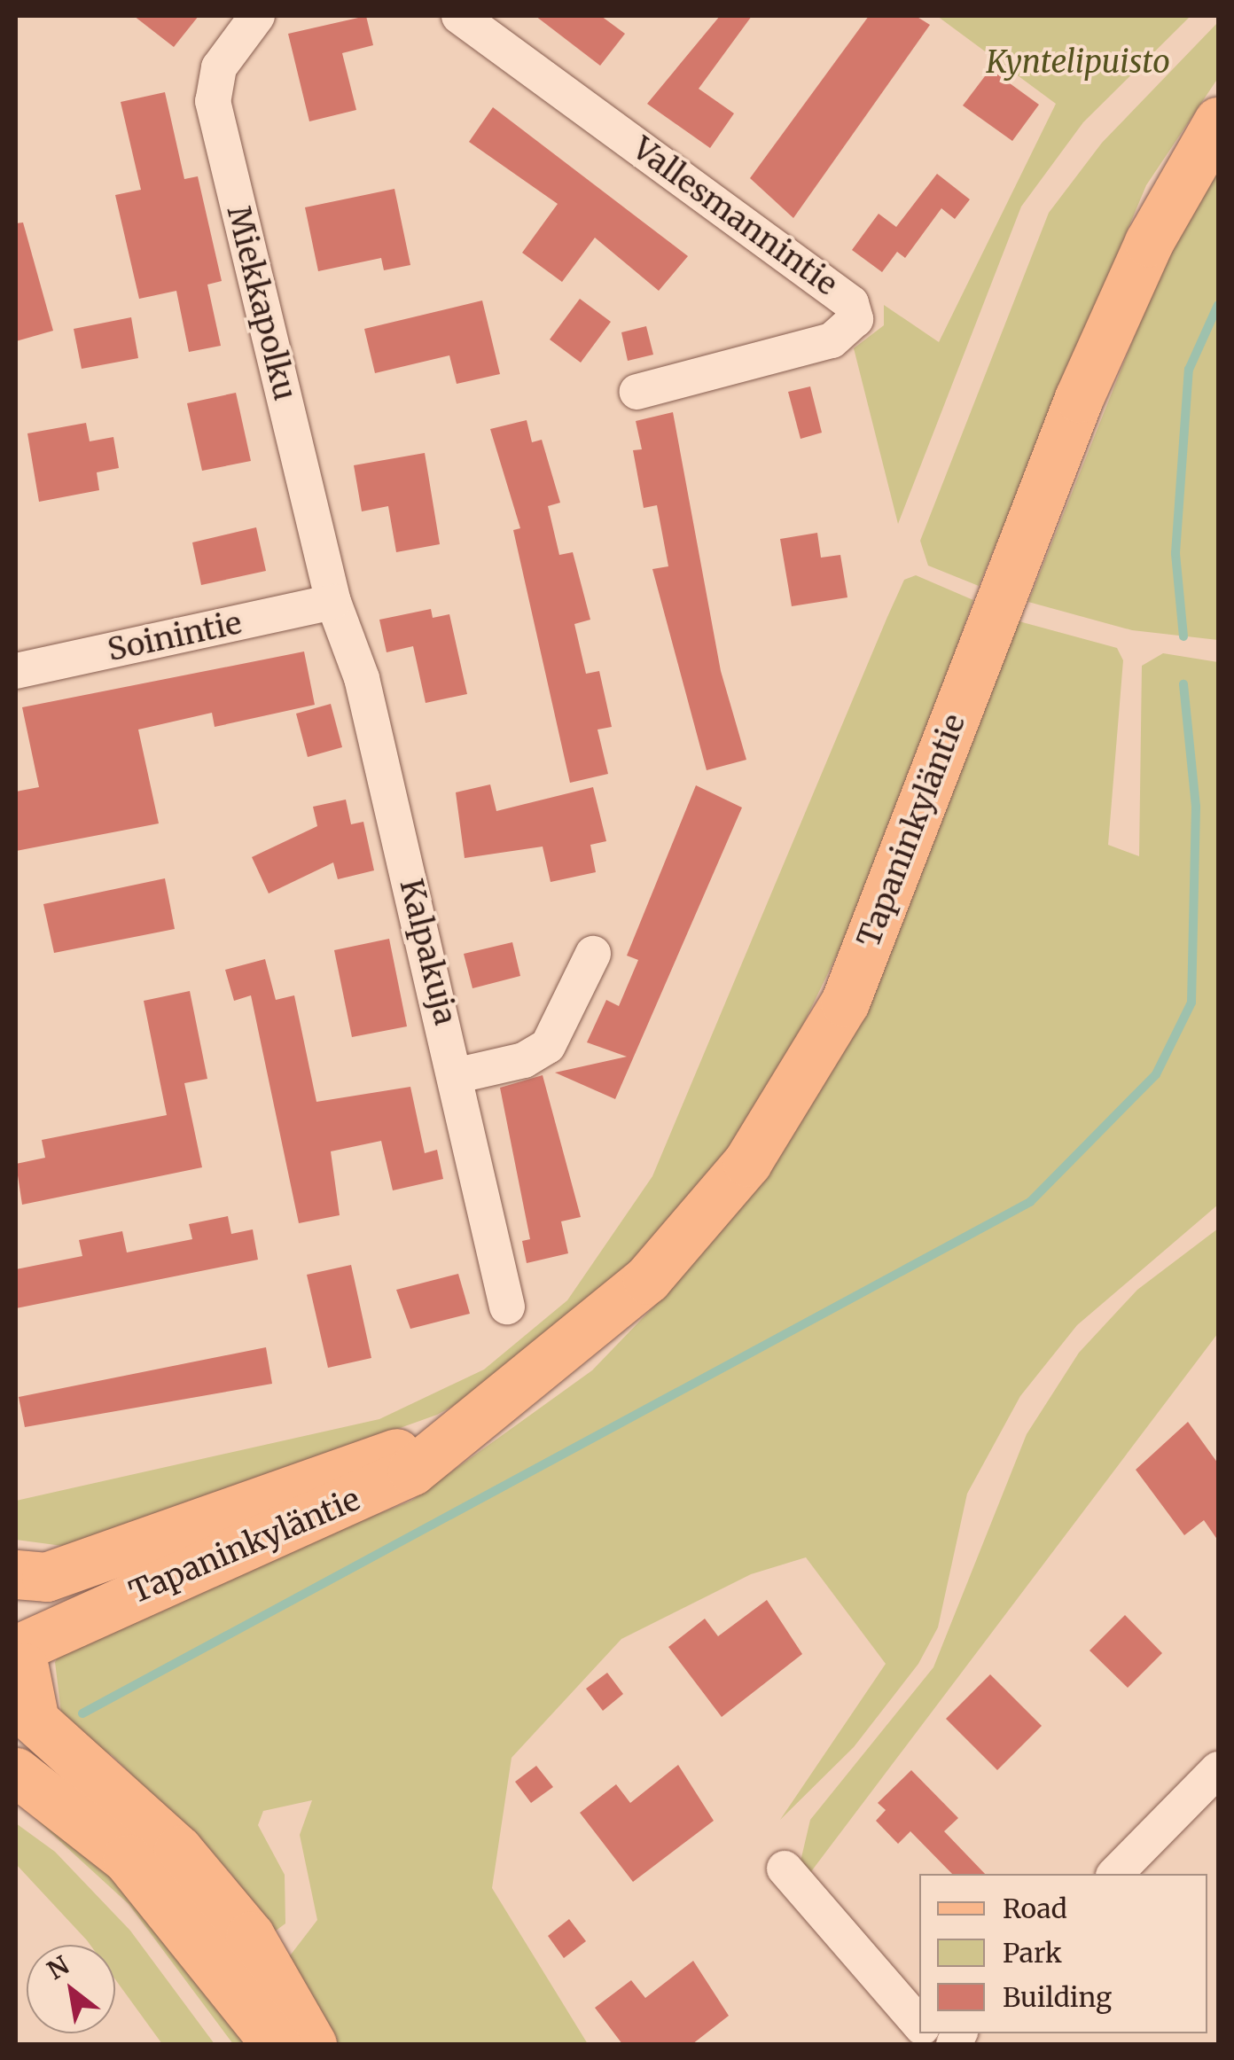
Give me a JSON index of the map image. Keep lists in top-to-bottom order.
{
  "streets": {
    "main road": ["Tapaninkyläntie"],
    "street": [
      "Vallesmannintie",
      "Miekkapolku",
      "Soinintie",
      "Kalpakuja"
    ]
  },
  "crossings": [
    ["Miekkapolku", "Soinintie"],
    ["Miekkapolku", "Kalpakuja"],
    ["Soinintie", "Kalpakuja"]
  ],
  "parks": ["Kyntelipuisto"],
  "legend": ["Road", "Park", "Building"],
  "north": "top left"
}
